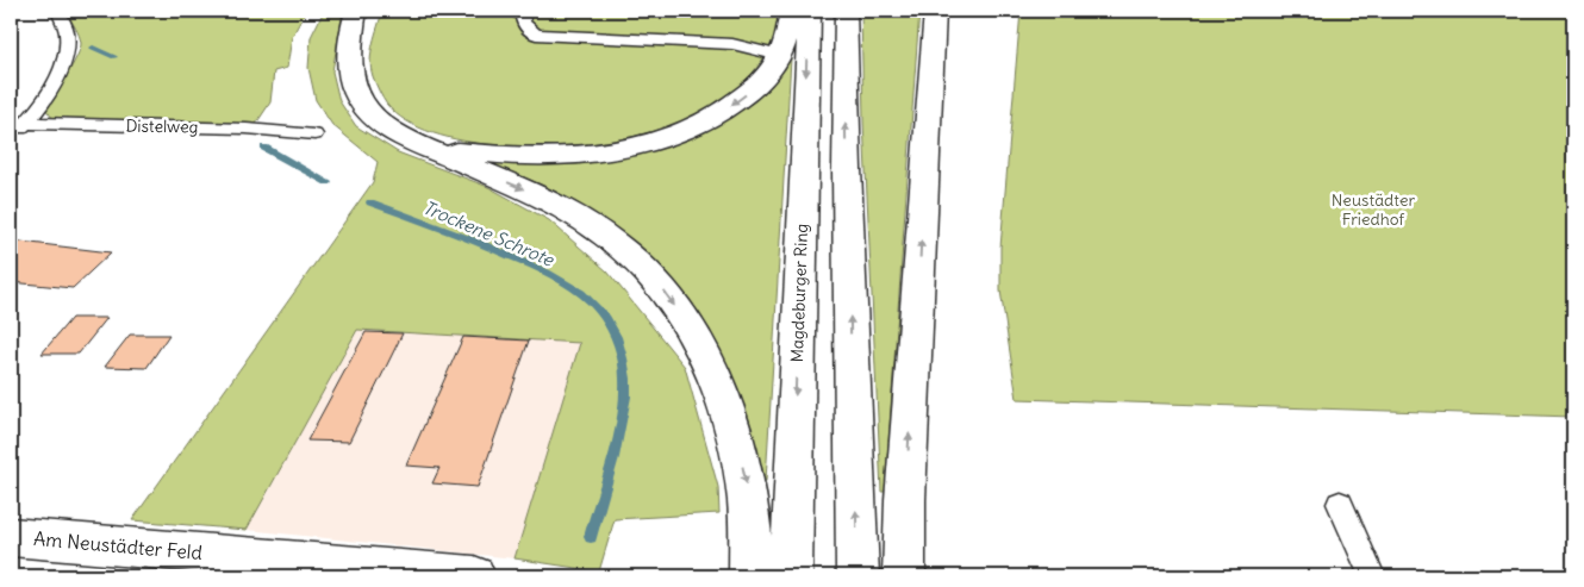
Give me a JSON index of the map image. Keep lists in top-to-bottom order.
{
  "streets": {
    "main road": ["Magdeburger Ring", "Am Neustädter Feld"],
    "lane": ["Distelweg"]
  },
  "water": ["Trockene Schrote"],
  "parks": ["Neustädter Friedhof"]
}
